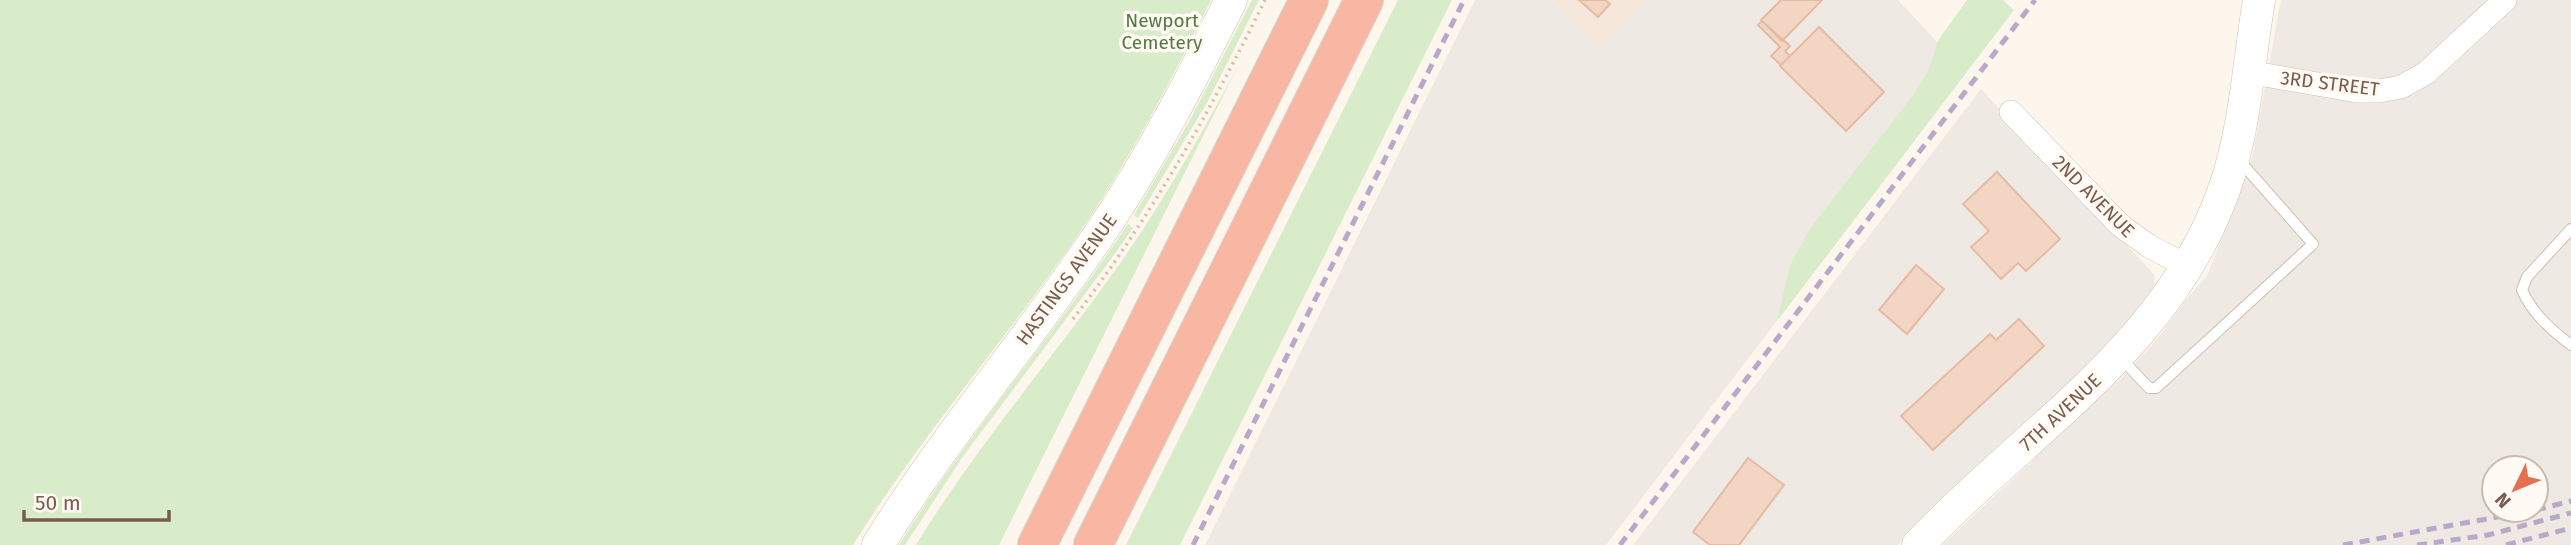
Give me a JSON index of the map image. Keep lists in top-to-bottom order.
{
  "streets": {
    "street": [
      "3RD STREET",
      "2ND AVENUE",
      "HASTINGS AVENUE",
      "7TH AVENUE"
    ]
  },
  "crossings": [
    ["3RD STREET", "7TH AVENUE"],
    ["2ND AVENUE", "7TH AVENUE"]
  ],
  "parks": ["Newport Cemetery"],
  "scale_bar": "50 m",
  "north": "bottom left"
}
